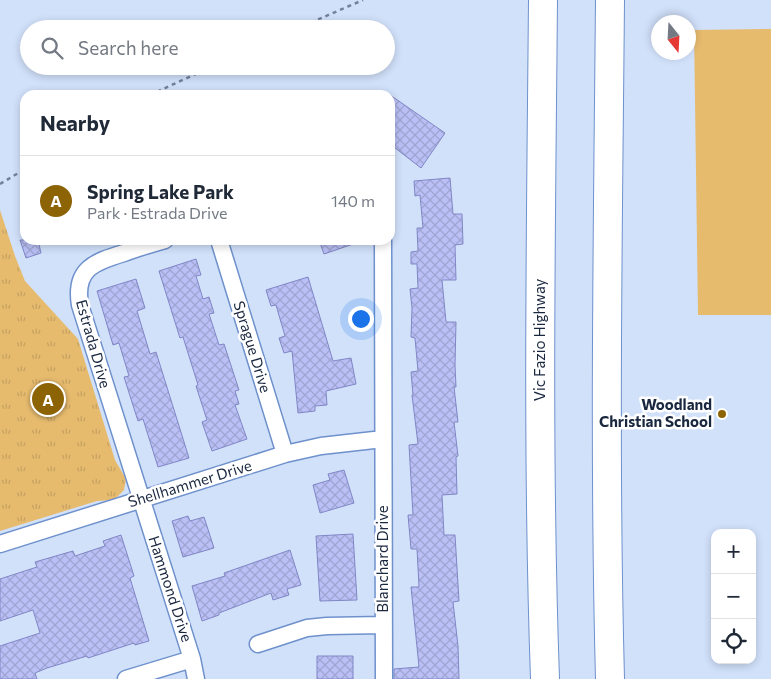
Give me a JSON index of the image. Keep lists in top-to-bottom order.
{
  "streets": {
    "highway": ["Vic Fazio Highway"],
    "street": [
      "Estrada Drive",
      "Sprague Drive",
      "Shellhammer Drive",
      "Blanchard Drive",
      "Hammond Drive"
    ]
  },
  "crossings": [
    ["Estrada Drive", "Shellhammer Drive"],
    ["Estrada Drive", "Hammond Drive"],
    ["Sprague Drive", "Shellhammer Drive"],
    ["Shellhammer Drive", "Blanchard Drive"],
    ["Shellhammer Drive", "Hammond Drive"]
  ],
  "places": ["Woodland Christian School"],
  "north": "bottom",
  "page": {
    "search": "Search here",
    "heading": "Nearby",
    "list": [
      {
        "mark": "A",
        "name": "Spring Lake Park",
        "note": "Park · Estrada Drive",
        "value": "140 m"
      }
    ],
    "pins": "A",
    "map_buttons": ["+", "−"]
  }
}
